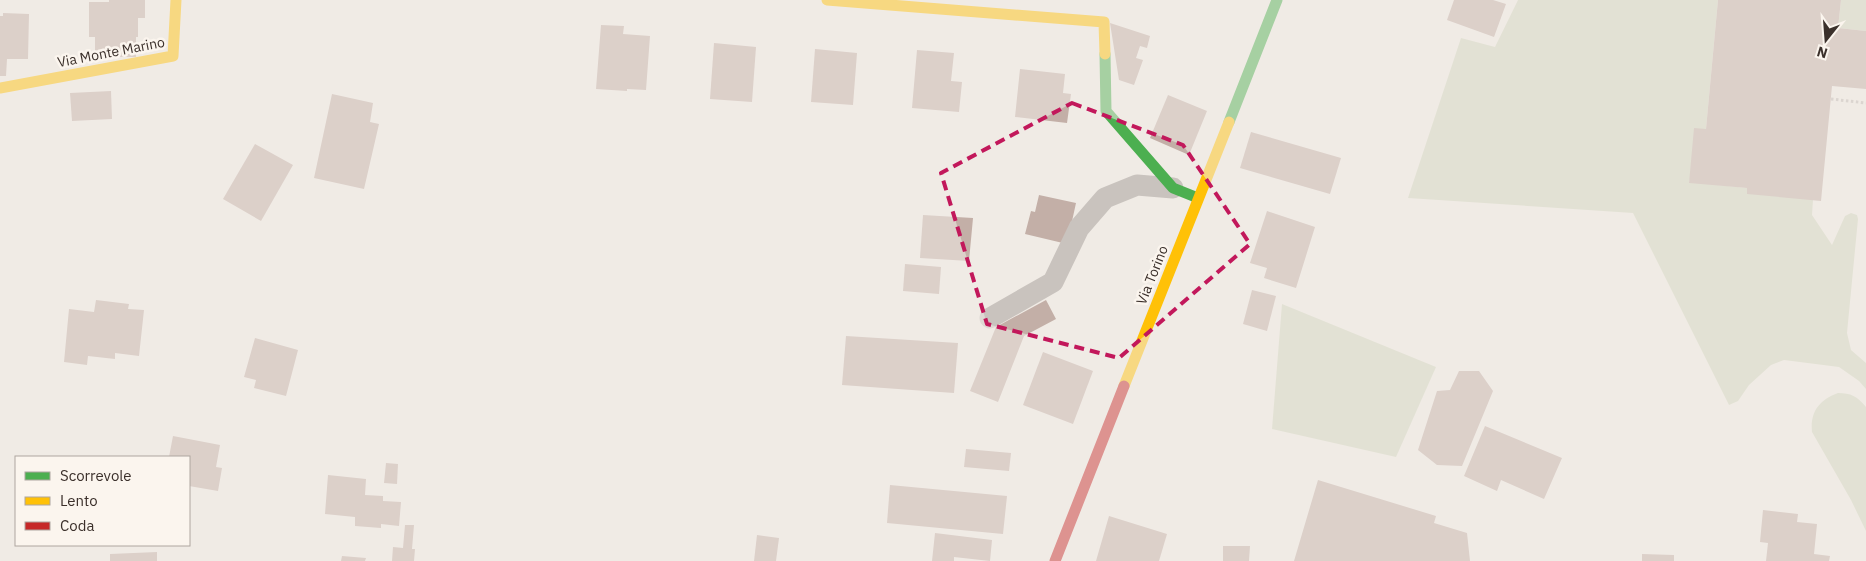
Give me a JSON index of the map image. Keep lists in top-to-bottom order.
{
  "streets": {
    "street": ["Via Monte Marino", "Via Torino"]
  },
  "legend": ["Scorrevole", "Lento", "Coda"],
  "north": "bottom"
}
